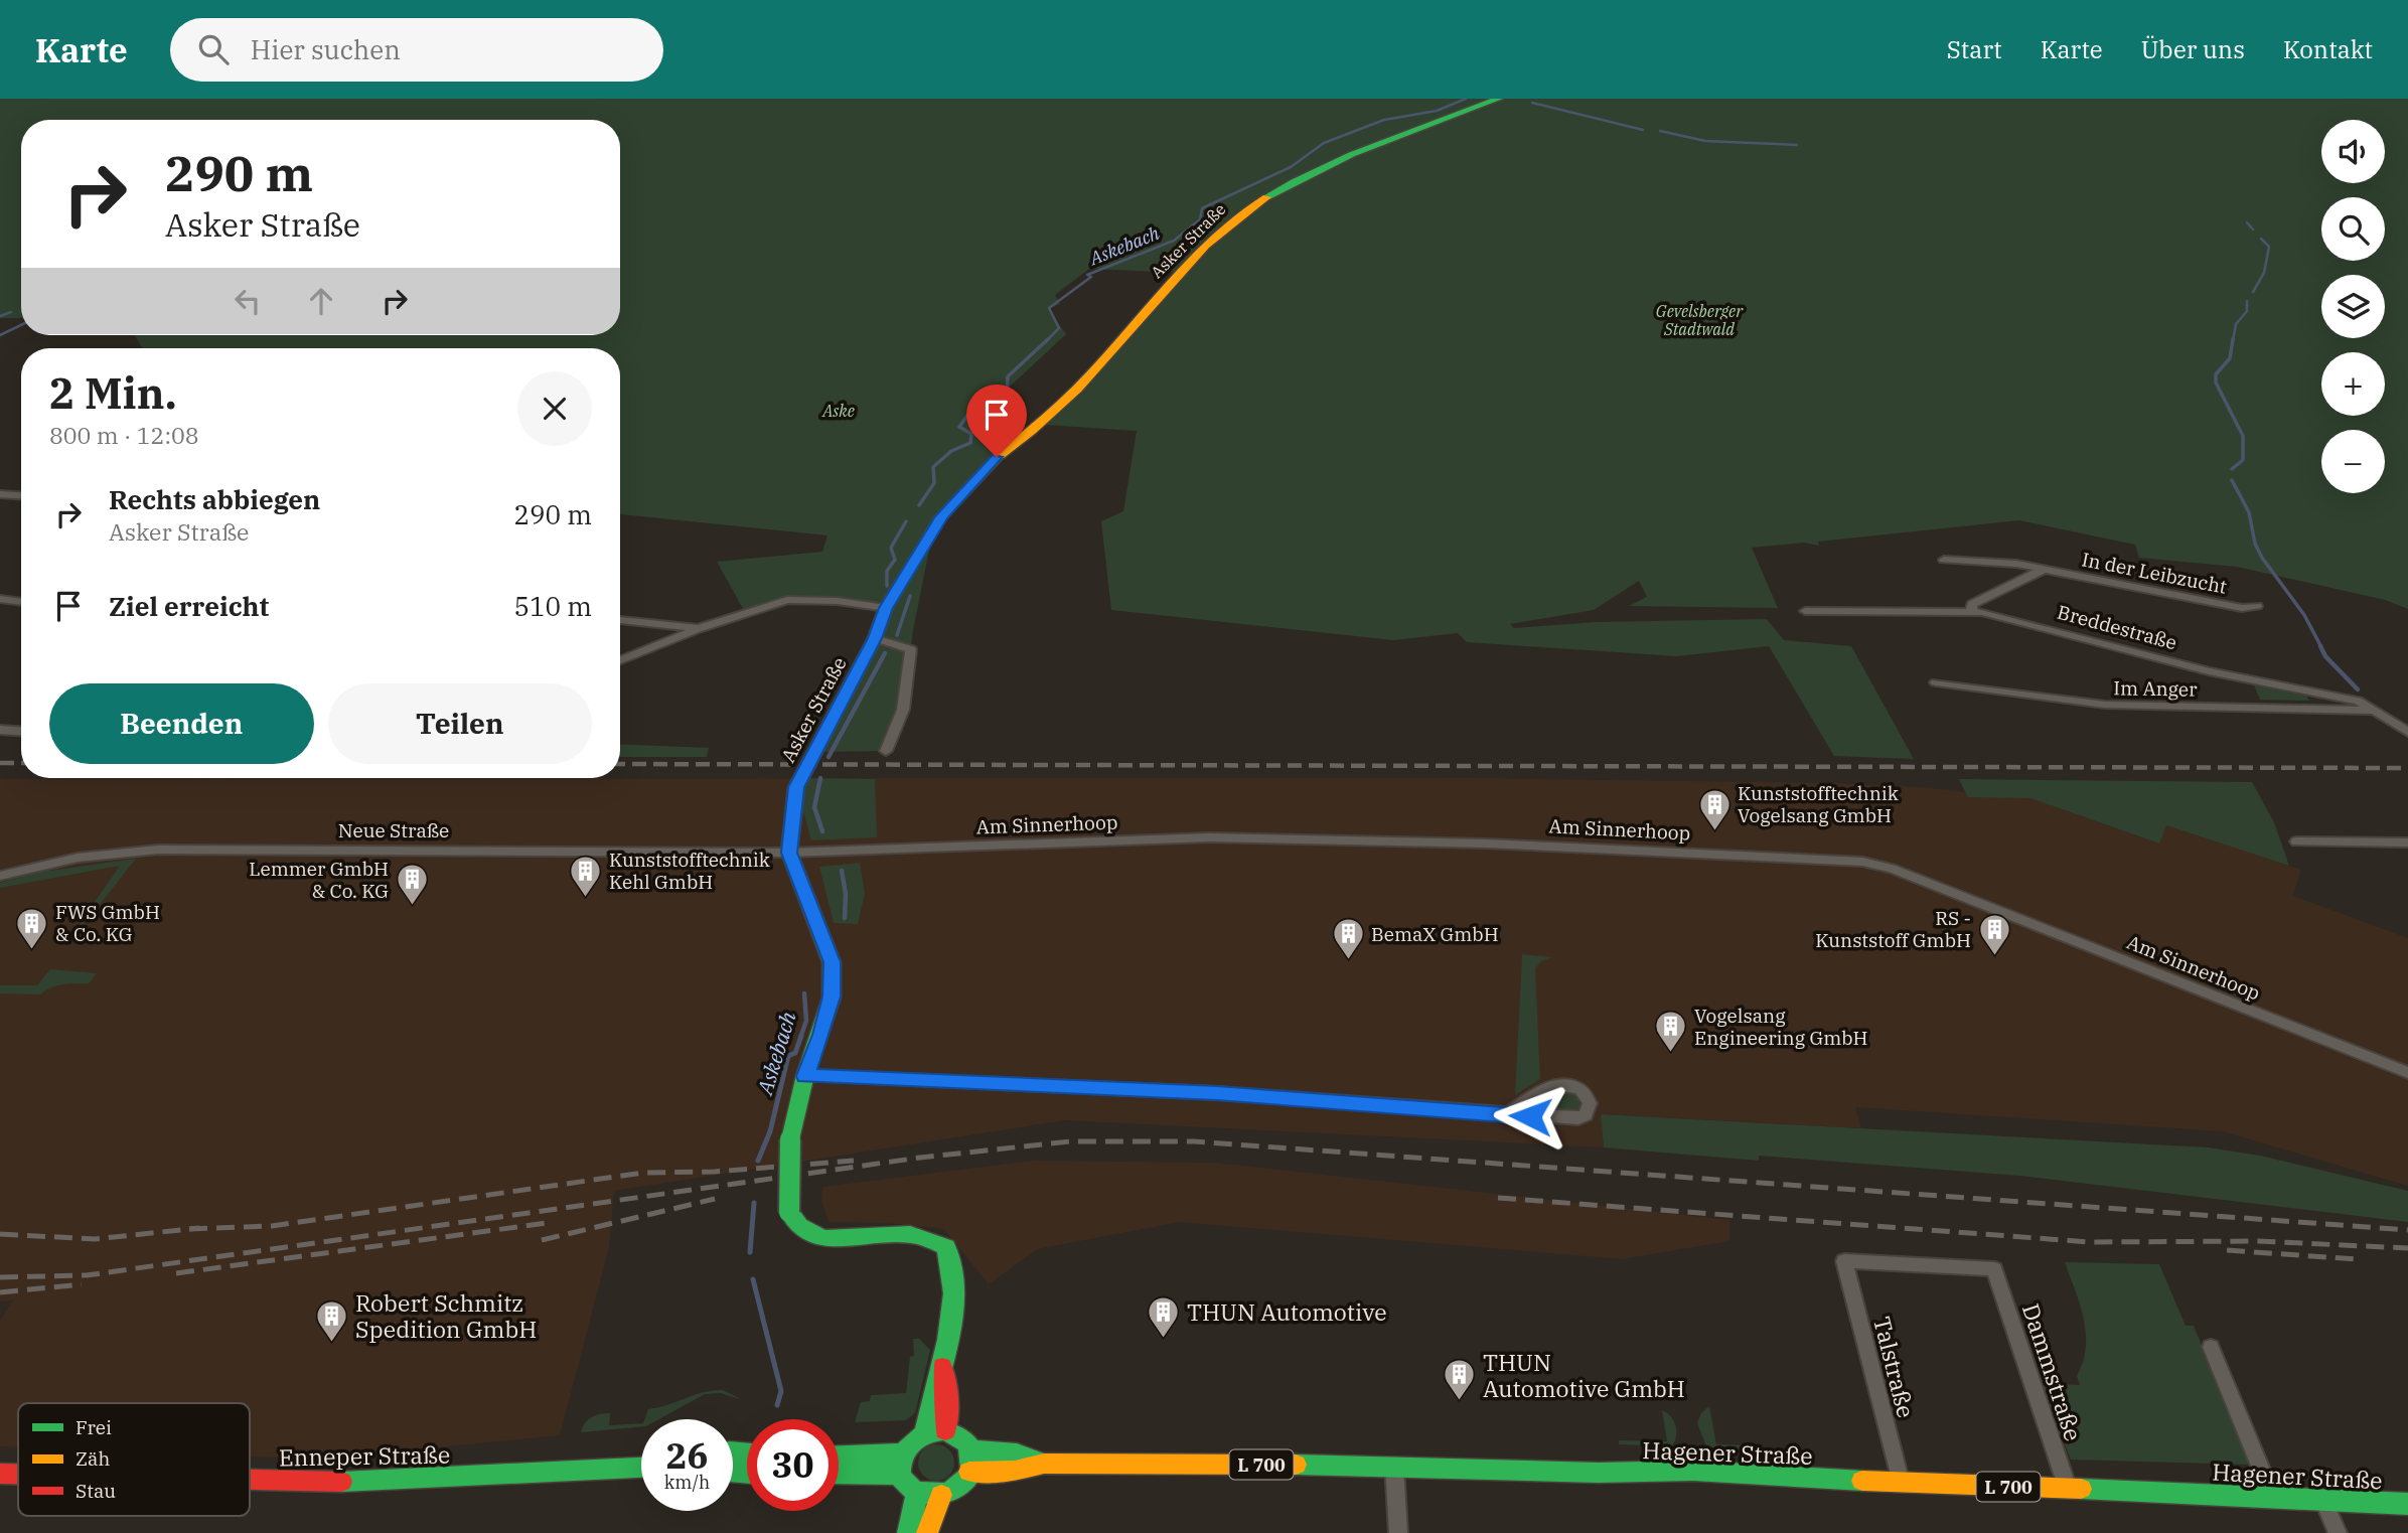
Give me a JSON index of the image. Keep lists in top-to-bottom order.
{
  "streets": {
    "street": [
      "Asker Straße",
      "In der Leibzucht",
      "Breddestraße",
      "Im Anger",
      "Am Sinnerhoop",
      "Neue Straße",
      "Talstraße",
      "Dammstraße",
      "Hagener Straße",
      "Enneper Straße",
      "L 700"
    ]
  },
  "crossings": [
    ["Asker Straße", "Am Sinnerhoop"],
    ["Asker Straße", "Neue Straße"],
    ["Asker Straße", "Hagener Straße"],
    ["Breddestraße", "Im Anger"],
    ["Am Sinnerhoop", "Neue Straße"],
    ["Talstraße", "Dammstraße"],
    ["Talstraße", "Hagener Straße"],
    ["Dammstraße", "Hagener Straße"]
  ],
  "water": ["Askebach"],
  "parks": ["Gevelsberger Stadtwald", "Aske"],
  "places": {
    "building": [
      "Kunststofftechnik Vogelsang GmbH",
      "Kunststofftechnik Kehl GmbH",
      "Lemmer GmbH & Co. KG",
      "FWS GmbH & Co. KG",
      "RS - Kunststoff GmbH",
      "BemaX GmbH",
      "Vogelsang Engineering GmbH",
      "THUN Automotive",
      "Robert Schmitz Spedition GmbH",
      "THUN Automotive GmbH"
    ]
  },
  "legend": ["Frei", "Zäh", "Stau"],
  "page": {
    "header": "Karte",
    "search": "Hier suchen",
    "nav": [
      "Start",
      "Karte",
      "Über uns",
      "Kontakt"
    ],
    "map_buttons": ["+", "−"],
    "turn": ["290 m", "Asker Straße"],
    "heading": ["2 Min.", "800 m · 12:08"],
    "list": [
      {
        "name": "Rechts abbiegen",
        "note": "Asker Straße",
        "value": "290 m"
      },
      {
        "name": "Ziel erreicht",
        "value": "510 m"
      }
    ],
    "buttons": ["Beenden", "Teilen"],
    "speed": "26 km/h",
    "limit": "30"
  }
}
